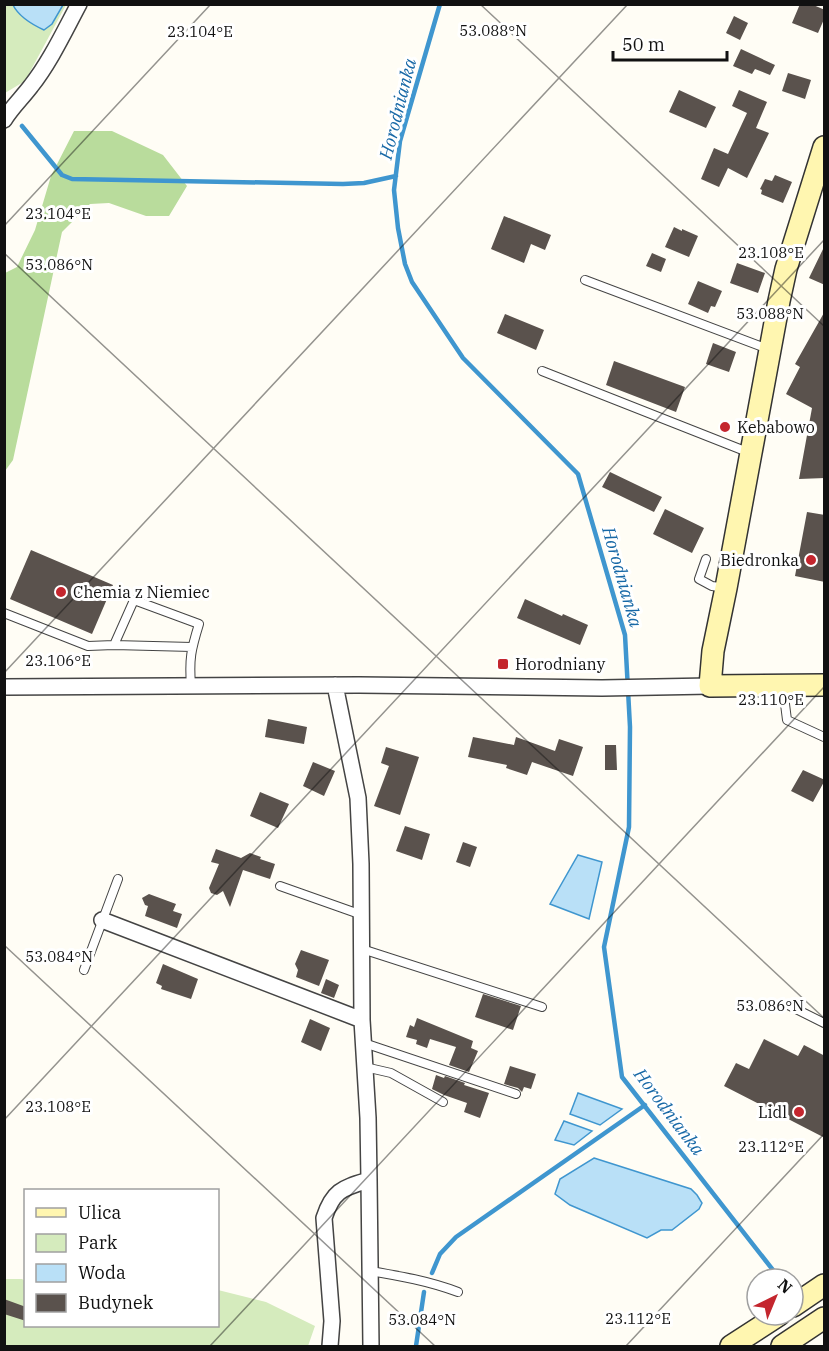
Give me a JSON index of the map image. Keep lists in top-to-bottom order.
{
  "water": ["Horodnianka"],
  "places": {
    "other": [
      "Kebabowo",
      "Biedronka",
      "Chemia z Niemiec",
      "Lidl"
    ],
    "transit": ["Horodniany"]
  },
  "legend": [
    "Ulica",
    "Park",
    "Woda",
    "Budynek"
  ],
  "scale_bar": "50 m",
  "north": "top right",
  "coordinates": [
    "53.088°N",
    "23.104°E",
    "23.108°E",
    "53.086°N",
    "23.106°E",
    "23.110°E",
    "53.084°N",
    "23.112°E"
  ]
}
